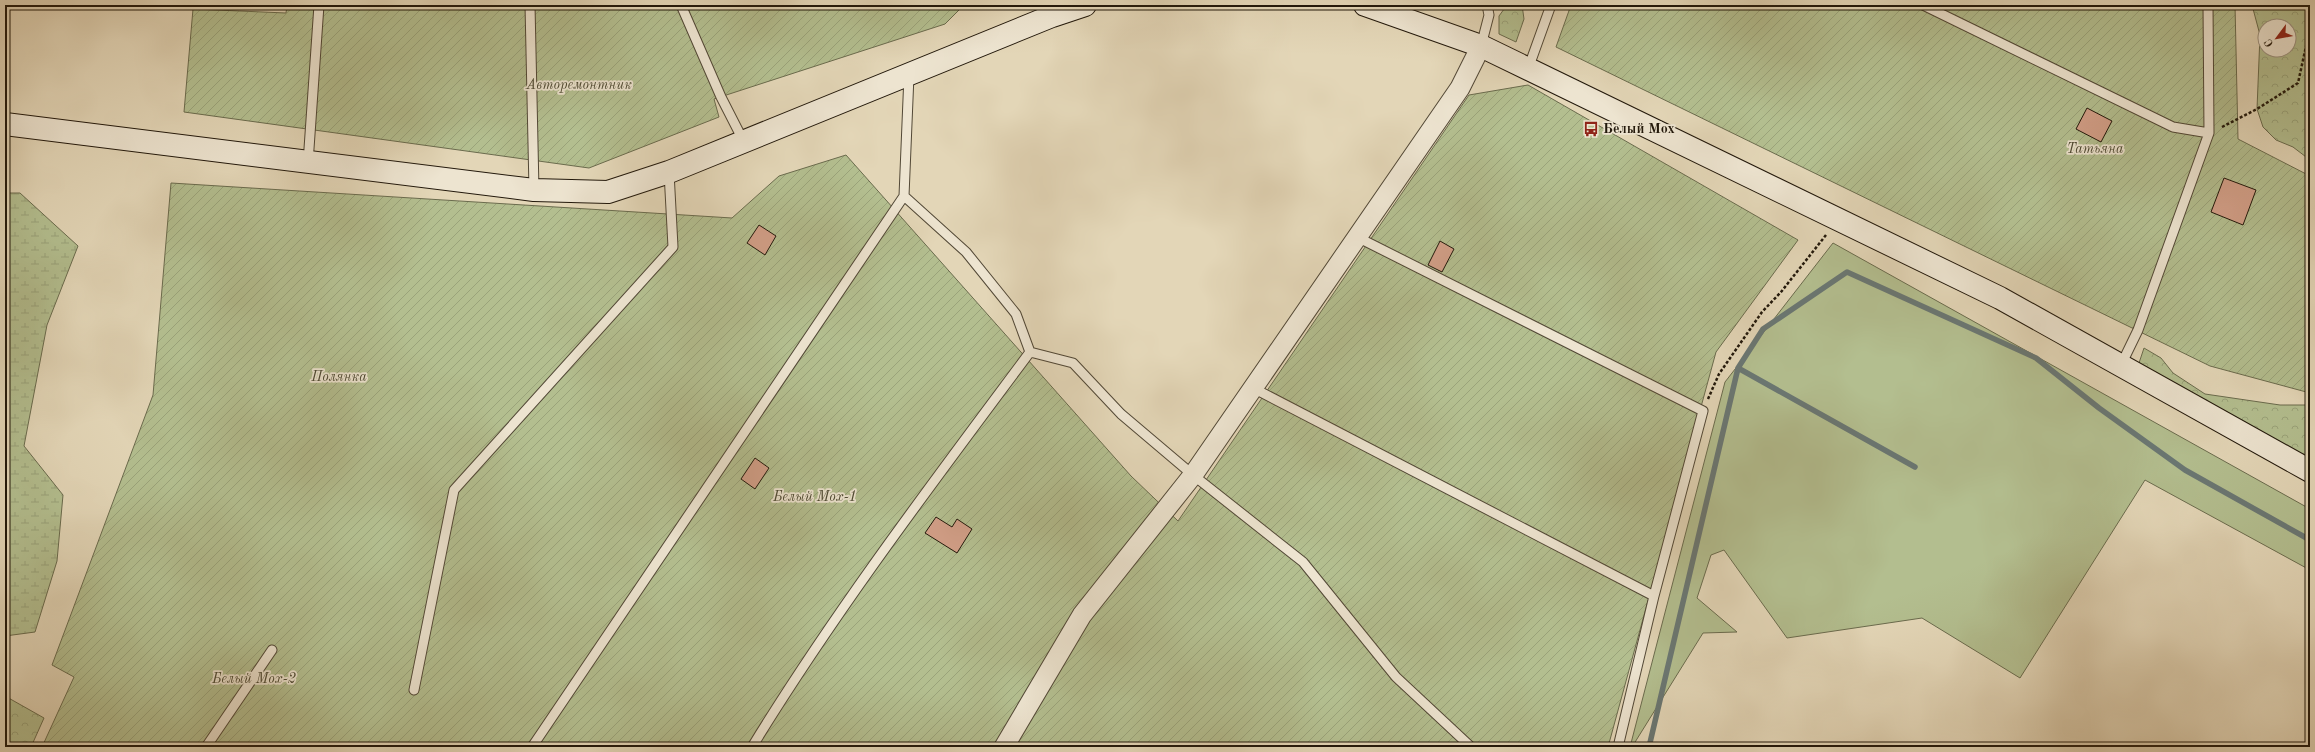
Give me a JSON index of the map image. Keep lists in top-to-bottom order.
{
  "parks": [
    "Авторемонтник",
    "Татьяна",
    "Полянка",
    "Белый Мох-1",
    "Белый Мох-2"
  ],
  "places": {
    "bus stop": ["Белый Мох"]
  },
  "north": "bottom left"
}
